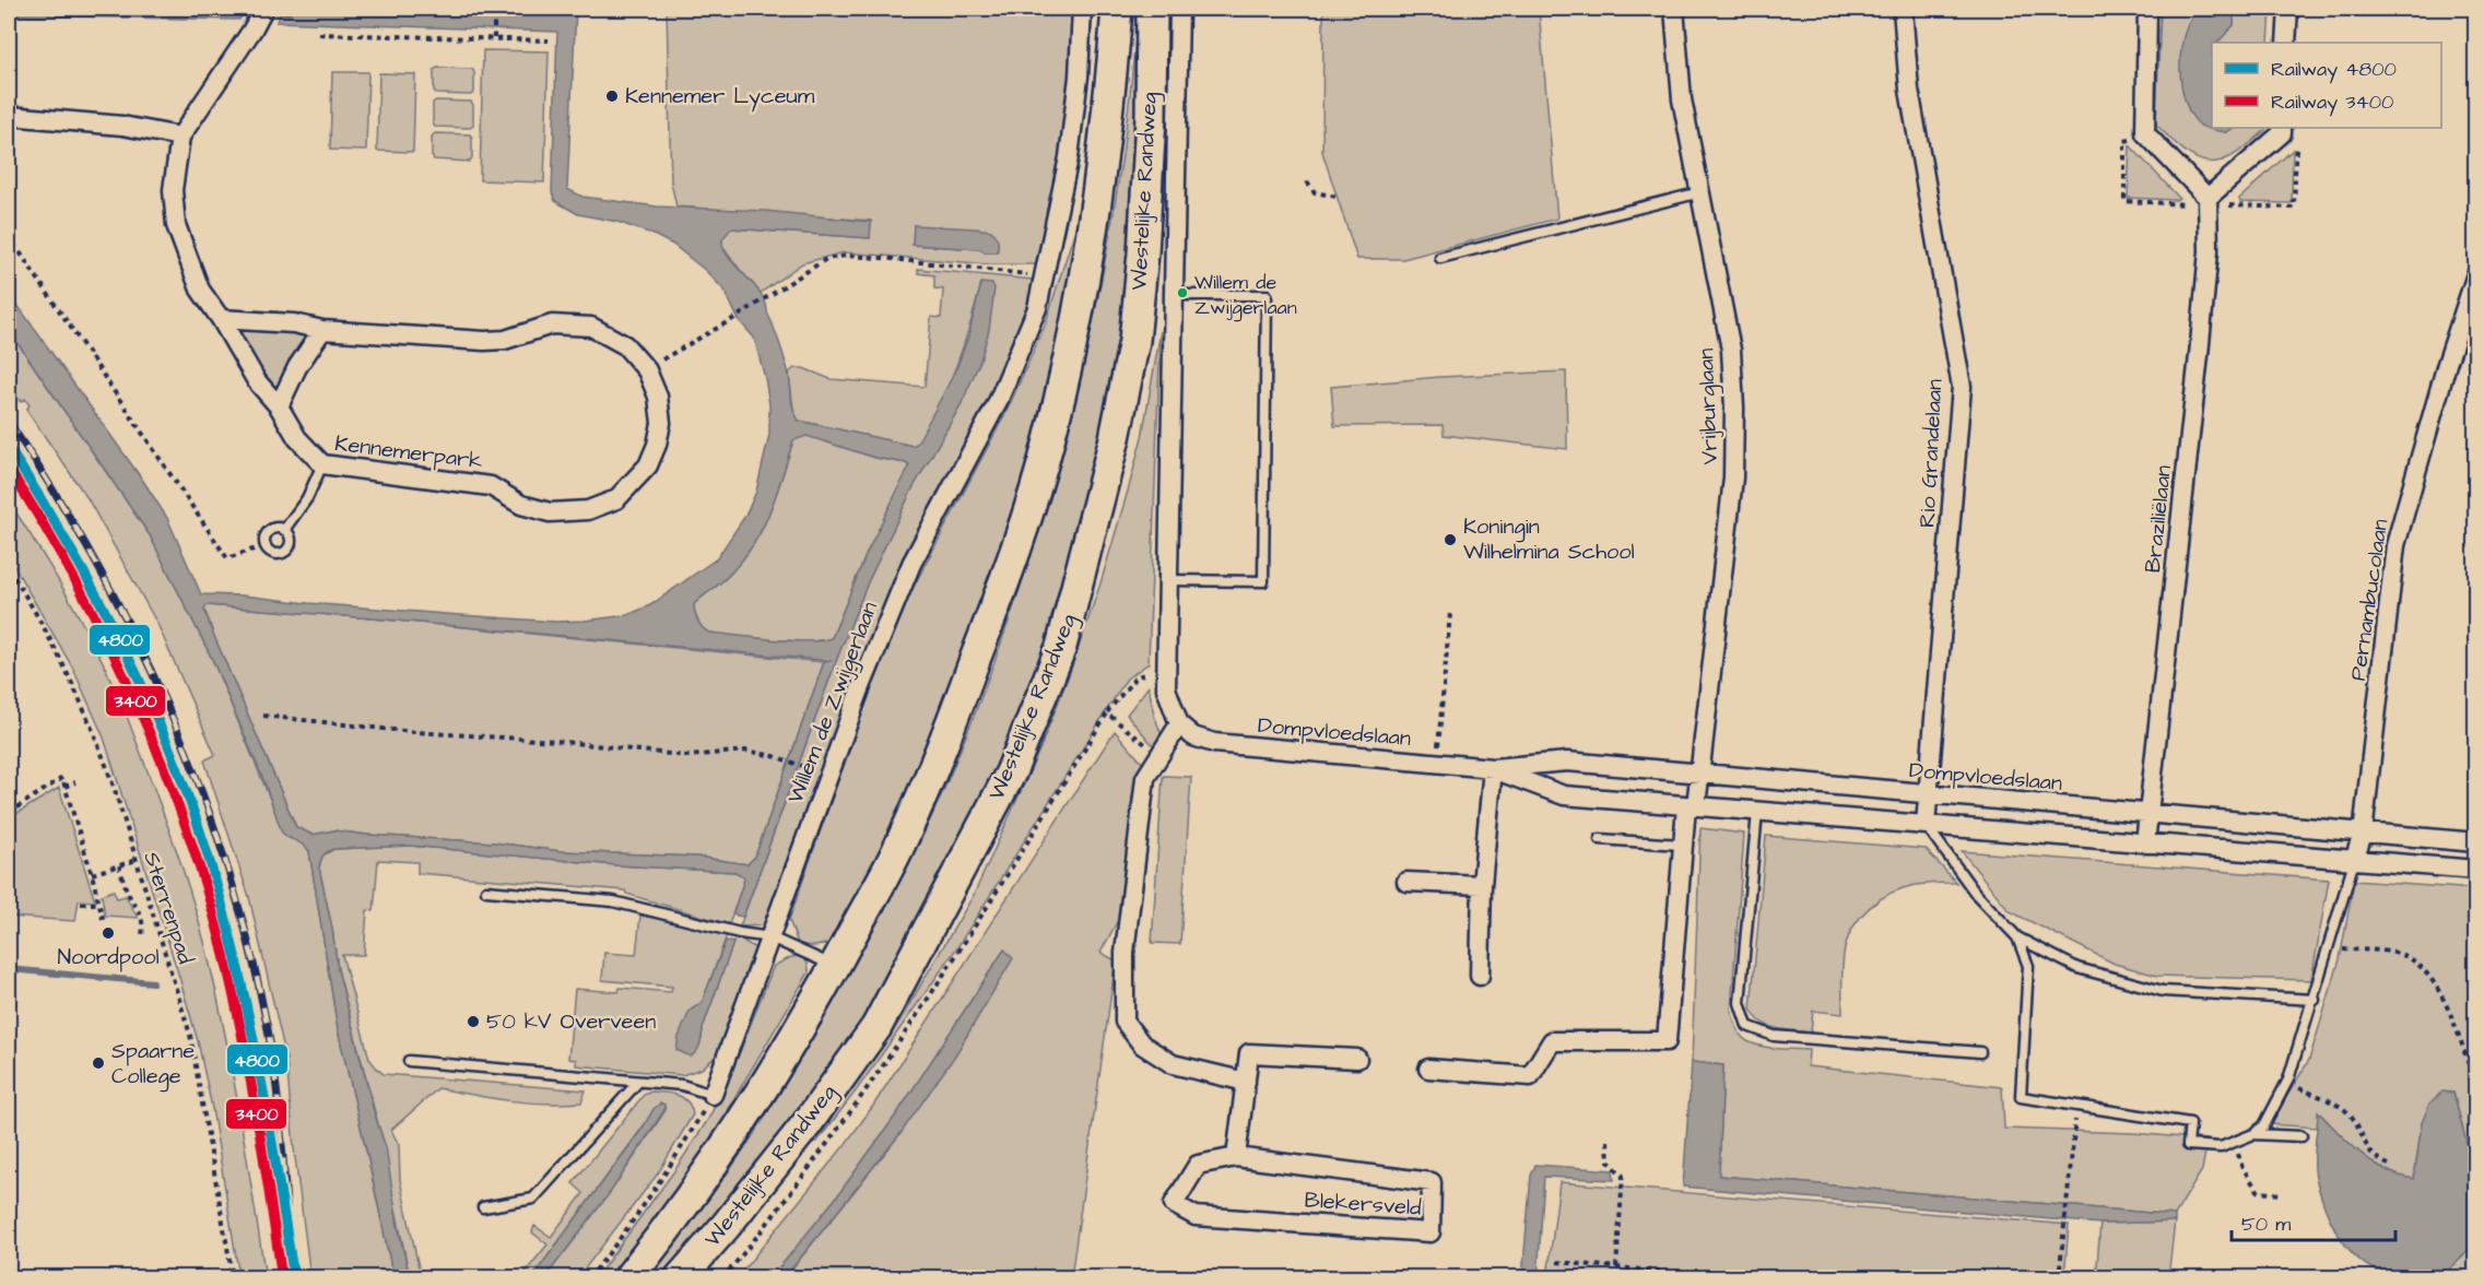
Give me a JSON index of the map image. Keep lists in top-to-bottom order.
{
  "streets": {
    "main road": ["Westelijke Randweg"],
    "street": [
      "Vrijburglaan",
      "Kennemerpark",
      "Rio Grandelaan",
      "Braziliëlaan",
      "Pernambucolaan",
      "Willem de Zwijgerlaan",
      "Dompvloedslaan",
      "Blekersveld"
    ],
    "path": ["Sterrenpad"]
  },
  "crossings": [
    ["Vrijburglaan", "Dompvloedslaan"],
    ["Rio Grandelaan", "Dompvloedslaan"],
    ["Braziliëlaan", "Dompvloedslaan"],
    ["Pernambucolaan", "Dompvloedslaan"]
  ],
  "places": [
    "Kennemer Lyceum",
    "Willem de Zwijgerlaan",
    "Koningin Wilhelmina School",
    "Noordpool",
    "50 kV Overveen",
    "Spaarne College"
  ],
  "lines": ["rail line 4800", "rail line 3400"],
  "legend": ["Railway 4800", "Railway 3400"],
  "scale_bar": "50 m"
}
